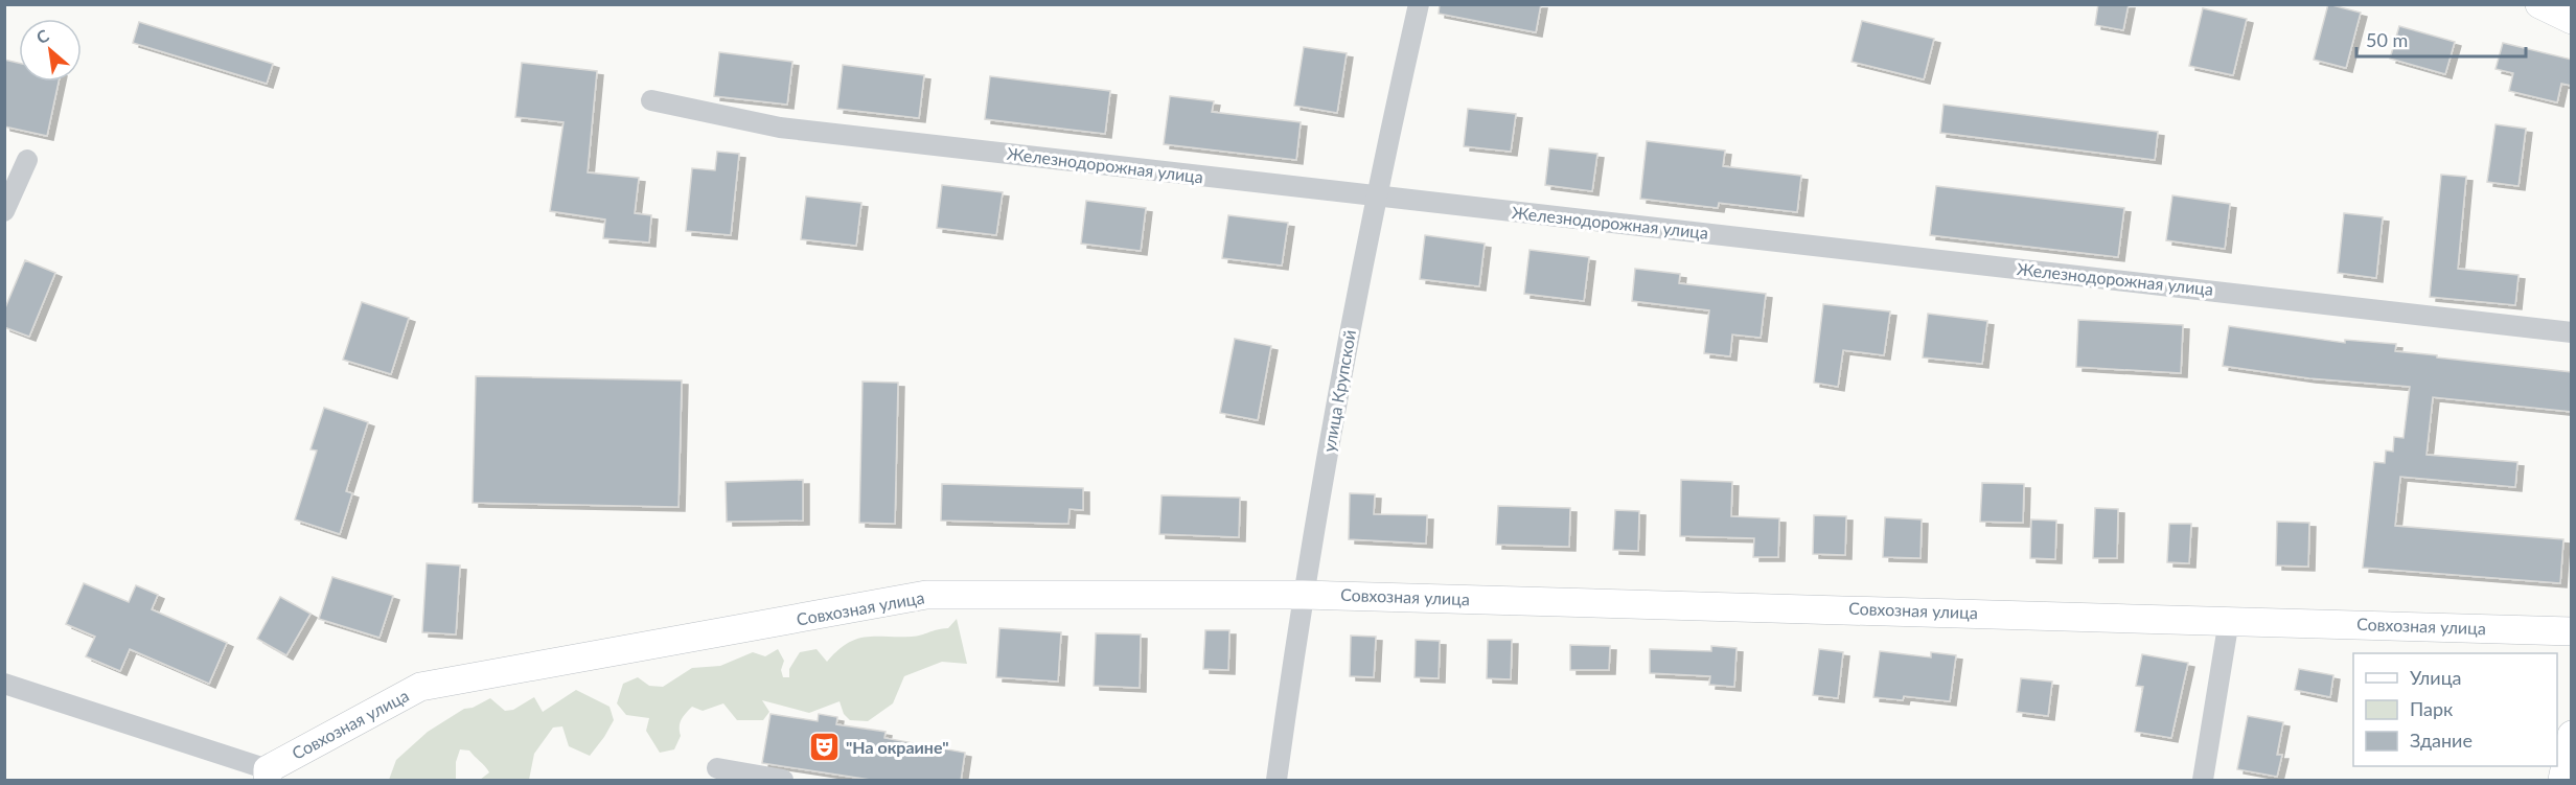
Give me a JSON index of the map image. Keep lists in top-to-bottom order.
{
  "streets": {
    "street": ["Железнодорожная улица", "улица Крупской", "Совхозная улица"]
  },
  "crossings": [
    ["Железнодорожная улица", "улица Крупской"],
    ["улица Крупской", "Совхозная улица"]
  ],
  "places": {
    "theatre": ["\"На окраине\""]
  },
  "legend": ["Улица", "Парк", "Здание"],
  "scale_bar": "50 m",
  "north": "top left"
}
